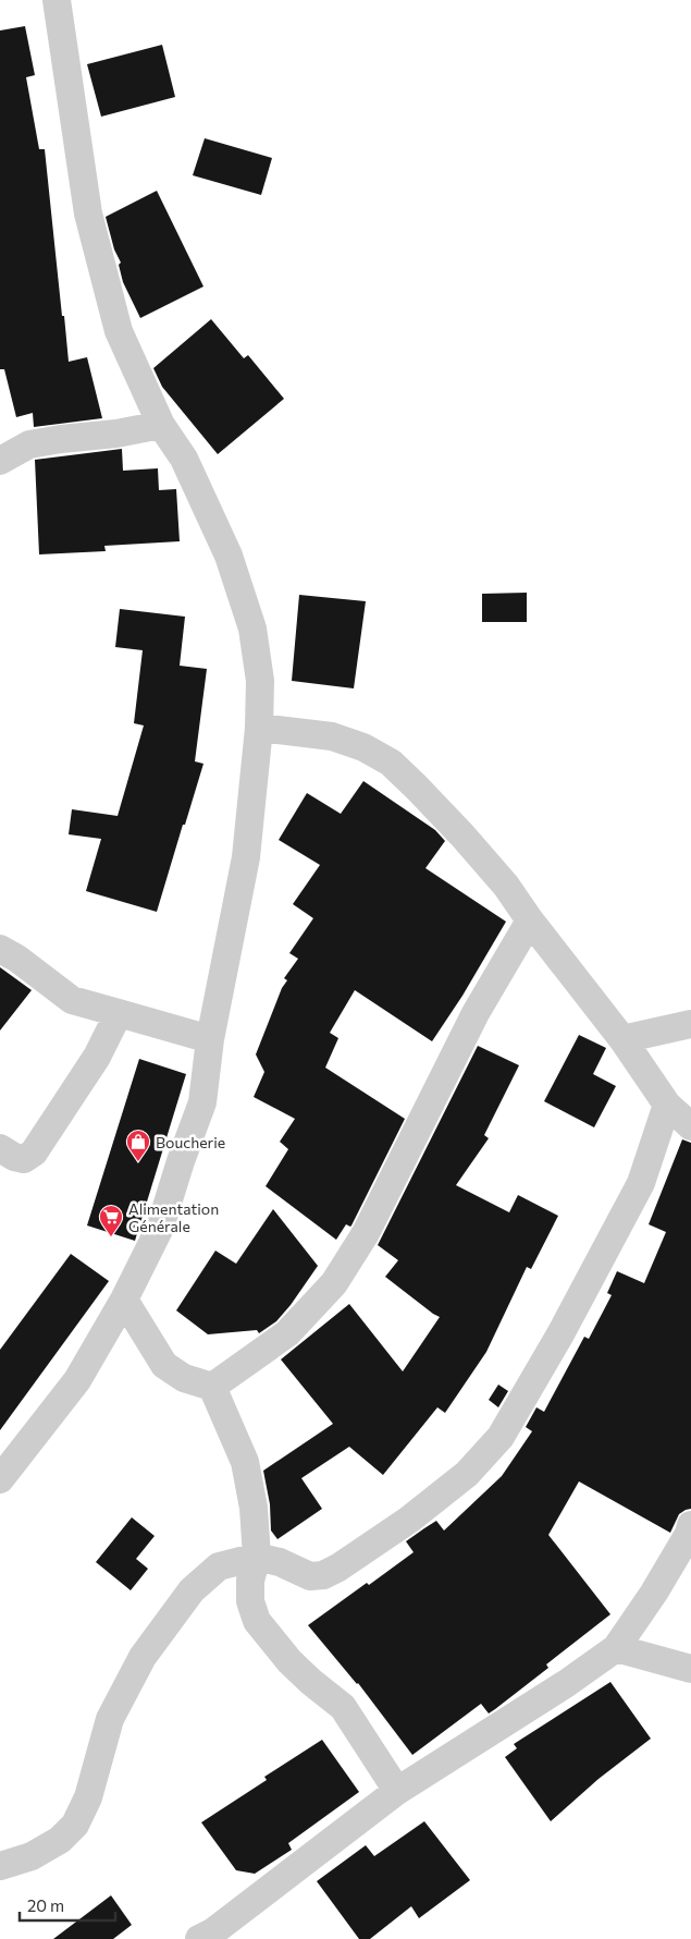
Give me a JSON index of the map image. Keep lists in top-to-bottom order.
{
  "places": {
    "shop": ["Boucherie"],
    "supermarket": ["Alimentation Générale"]
  },
  "scale_bar": "20 m"
}
